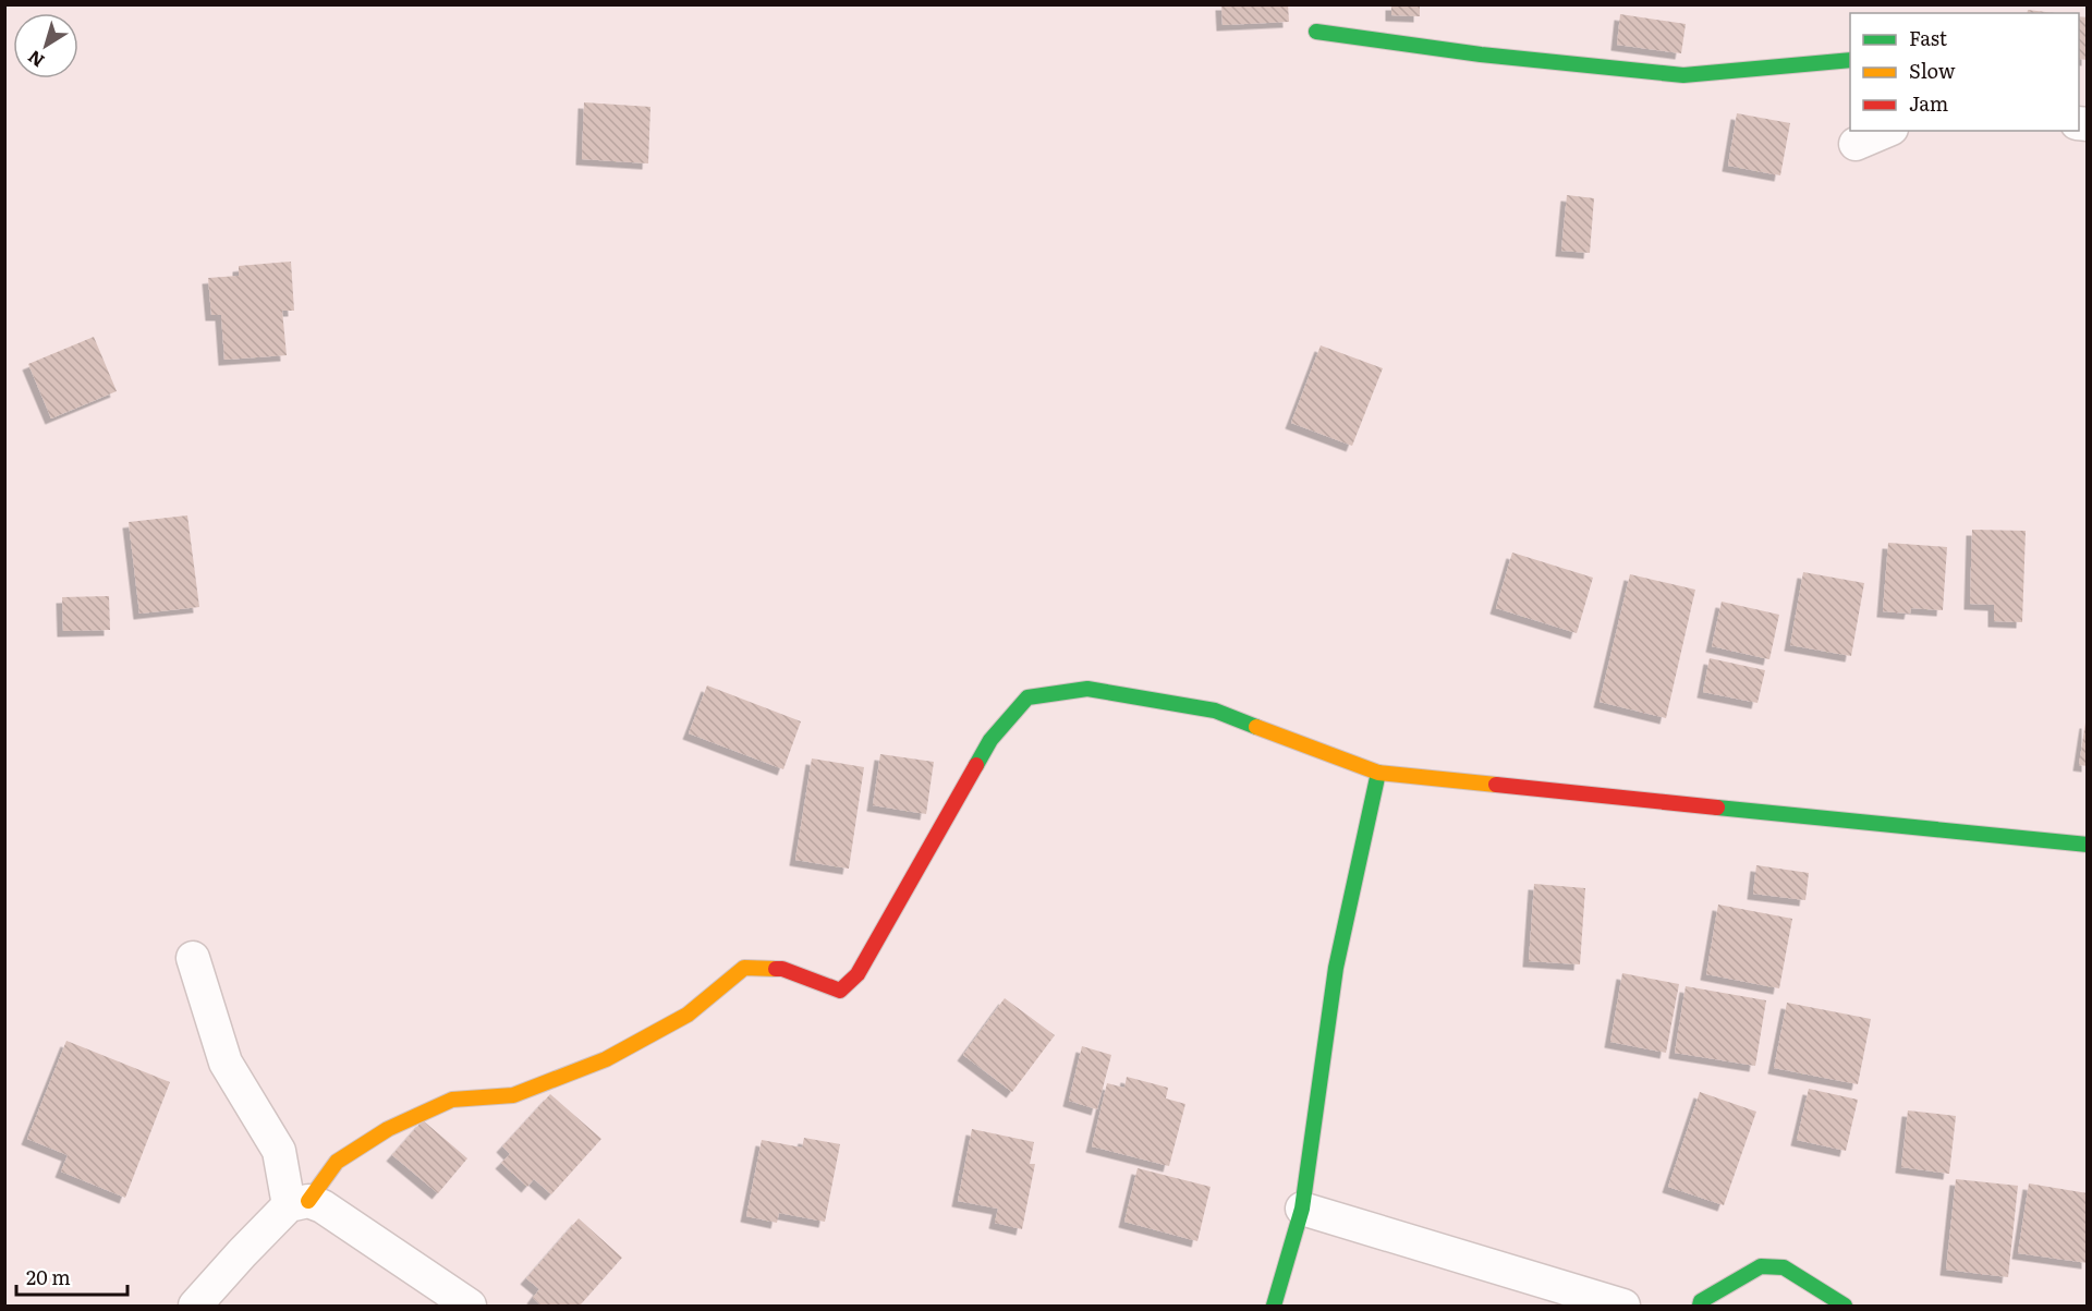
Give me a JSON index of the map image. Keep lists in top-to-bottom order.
{
  "legend": ["Fast", "Slow", "Jam"],
  "scale_bar": "20 m",
  "north": "bottom left"
}
